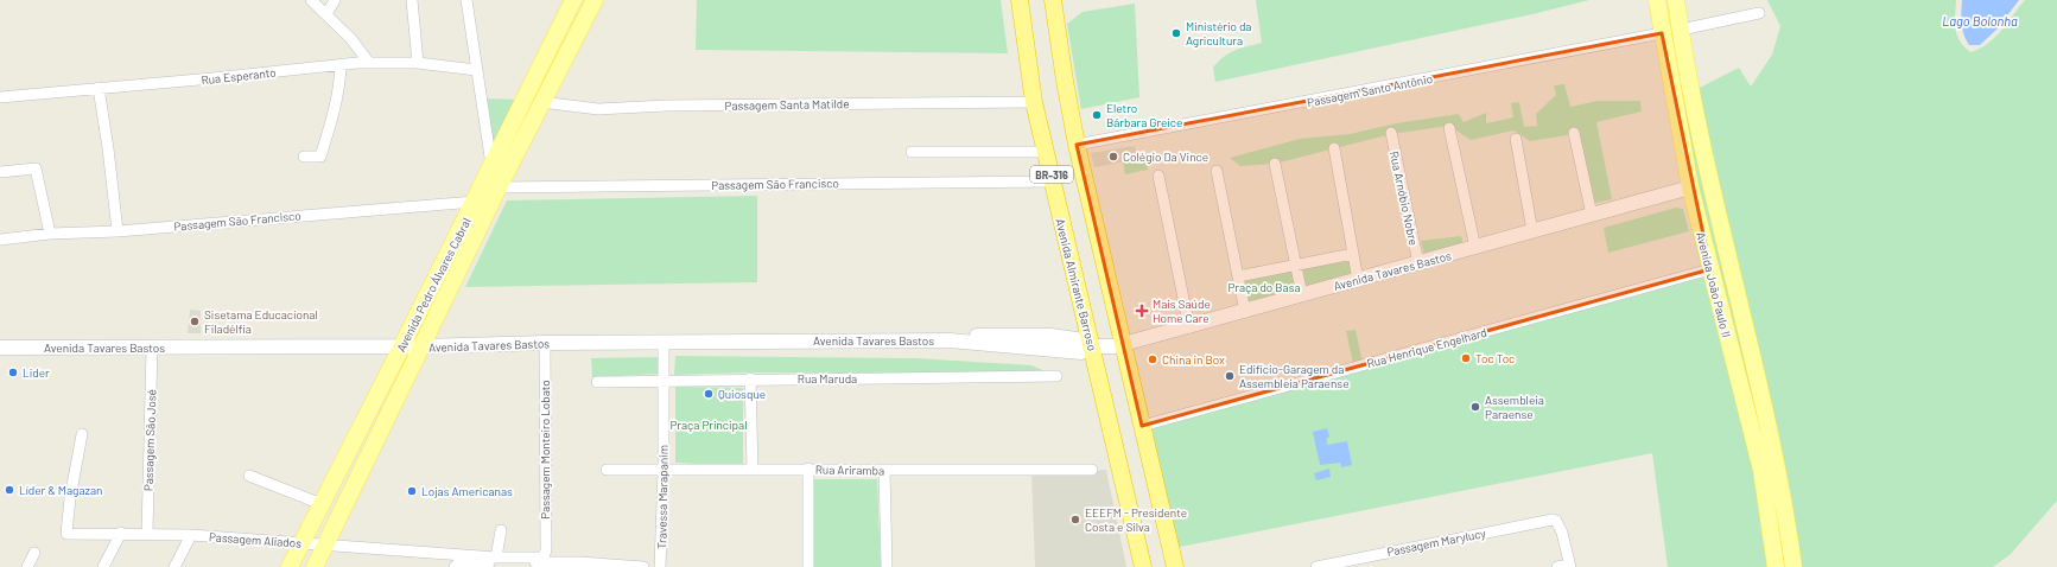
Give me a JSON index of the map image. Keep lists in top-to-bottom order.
{
  "streets": {
    "highway": ["BR-316", "Avenida Almirante Barroso"],
    "main road": ["Avenida Tavares Bastos", "Avenida Pedro Álvares Cabral", "Avenida João Paulo II"],
    "street": [
      "Rua Esperanto",
      "Passagem Santo Antônio",
      "Passagem Santa Matilde",
      "Passagem São Francisco",
      "Rua Arnóbio Nobre",
      "Rua Henrique Engelhard",
      "Rua Maruda",
      "Passagem São José",
      "Passagem Monteiro Lobato",
      "Rua Ariramba",
      "Travessa Marapanim",
      "Passagem Aliados",
      "Passagem Marylucy"
    ]
  },
  "crossings": [
    ["Passagem Santo Antônio", "BR-316"],
    ["Passagem Santo Antônio", "Avenida João Paulo II"],
    ["Passagem Santa Matilde", "Avenida Pedro Álvares Cabral"],
    ["Passagem Santa Matilde", "Avenida Almirante Barroso"],
    ["BR-316", "Avenida Tavares Bastos"],
    ["BR-316", "Rua Henrique Engelhard"],
    ["Passagem São Francisco", "Avenida Pedro Álvares Cabral"],
    ["Passagem São Francisco", "Avenida Almirante Barroso"],
    ["Rua Arnóbio Nobre", "Avenida Tavares Bastos"],
    ["Avenida Tavares Bastos", "Avenida Pedro Álvares Cabral"],
    ["Avenida Tavares Bastos", "Avenida Almirante Barroso"],
    ["Avenida Tavares Bastos", "Avenida João Paulo II"],
    ["Avenida Tavares Bastos", "Passagem São José"],
    ["Avenida Tavares Bastos", "Passagem Monteiro Lobato"],
    ["Avenida Tavares Bastos", "Travessa Marapanim"],
    ["Avenida Pedro Álvares Cabral", "Passagem Aliados"],
    ["Avenida João Paulo II", "Rua Henrique Engelhard"],
    ["Rua Maruda", "Travessa Marapanim"],
    ["Passagem São José", "Passagem Aliados"],
    ["Passagem Monteiro Lobato", "Passagem Aliados"],
    ["Rua Ariramba", "Travessa Marapanim"]
  ],
  "water": ["Lago Bolonha"],
  "parks": ["Praça do Basa", "Praça Principal"],
  "places": {
    "other": [
      "Ministério da Agricultura",
      "Eletro Bárbara Greice",
      "Colégio Da Vince",
      "Sisetama Educacional Filadélfia",
      "Toc Toc",
      "China in Box",
      "Lider",
      "Edifício-Garagem da Assembleia Paraense",
      "Quiosque",
      "Assembleia Paraense",
      "Líder & Magazan",
      "Lojas Americanas",
      "EEEFM - Presidente Costa e Silva"
    ],
    "health": ["Mais Saúde Home Care"]
  }
}
